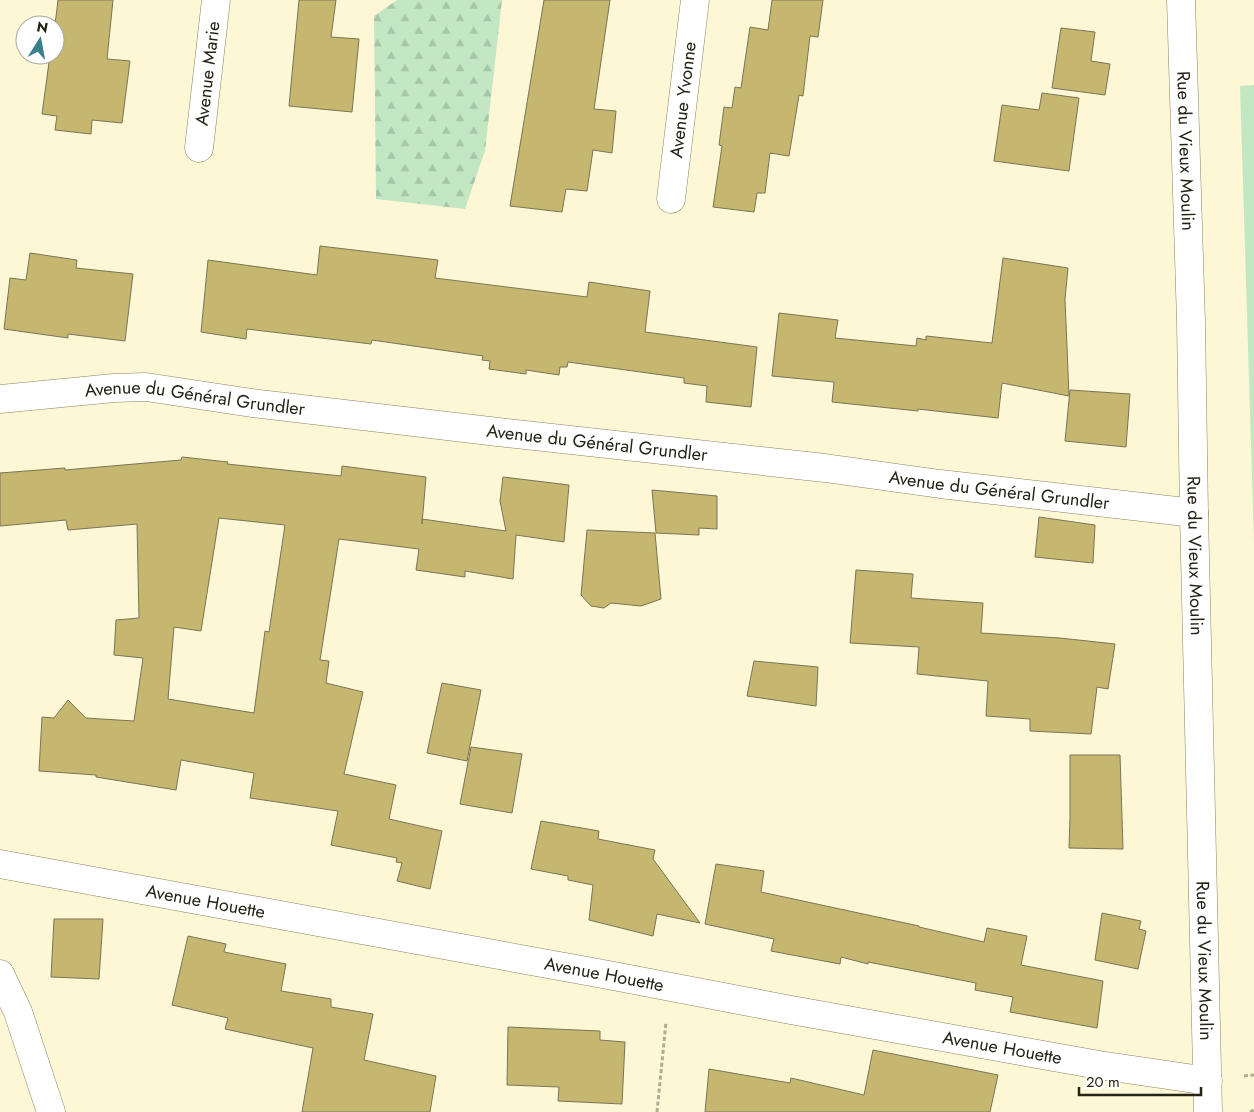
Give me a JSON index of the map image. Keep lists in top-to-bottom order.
{
  "streets": {
    "street": [
      "Avenue Marie",
      "Avenue Yvonne",
      "Rue du Vieux Moulin",
      "Avenue du Général Grundler",
      "Avenue Houette"
    ]
  },
  "crossings": [
    ["Rue du Vieux Moulin", "Avenue du Général Grundler"],
    ["Rue du Vieux Moulin", "Avenue Houette"]
  ],
  "scale_bar": "20 m",
  "north": "top"
}
